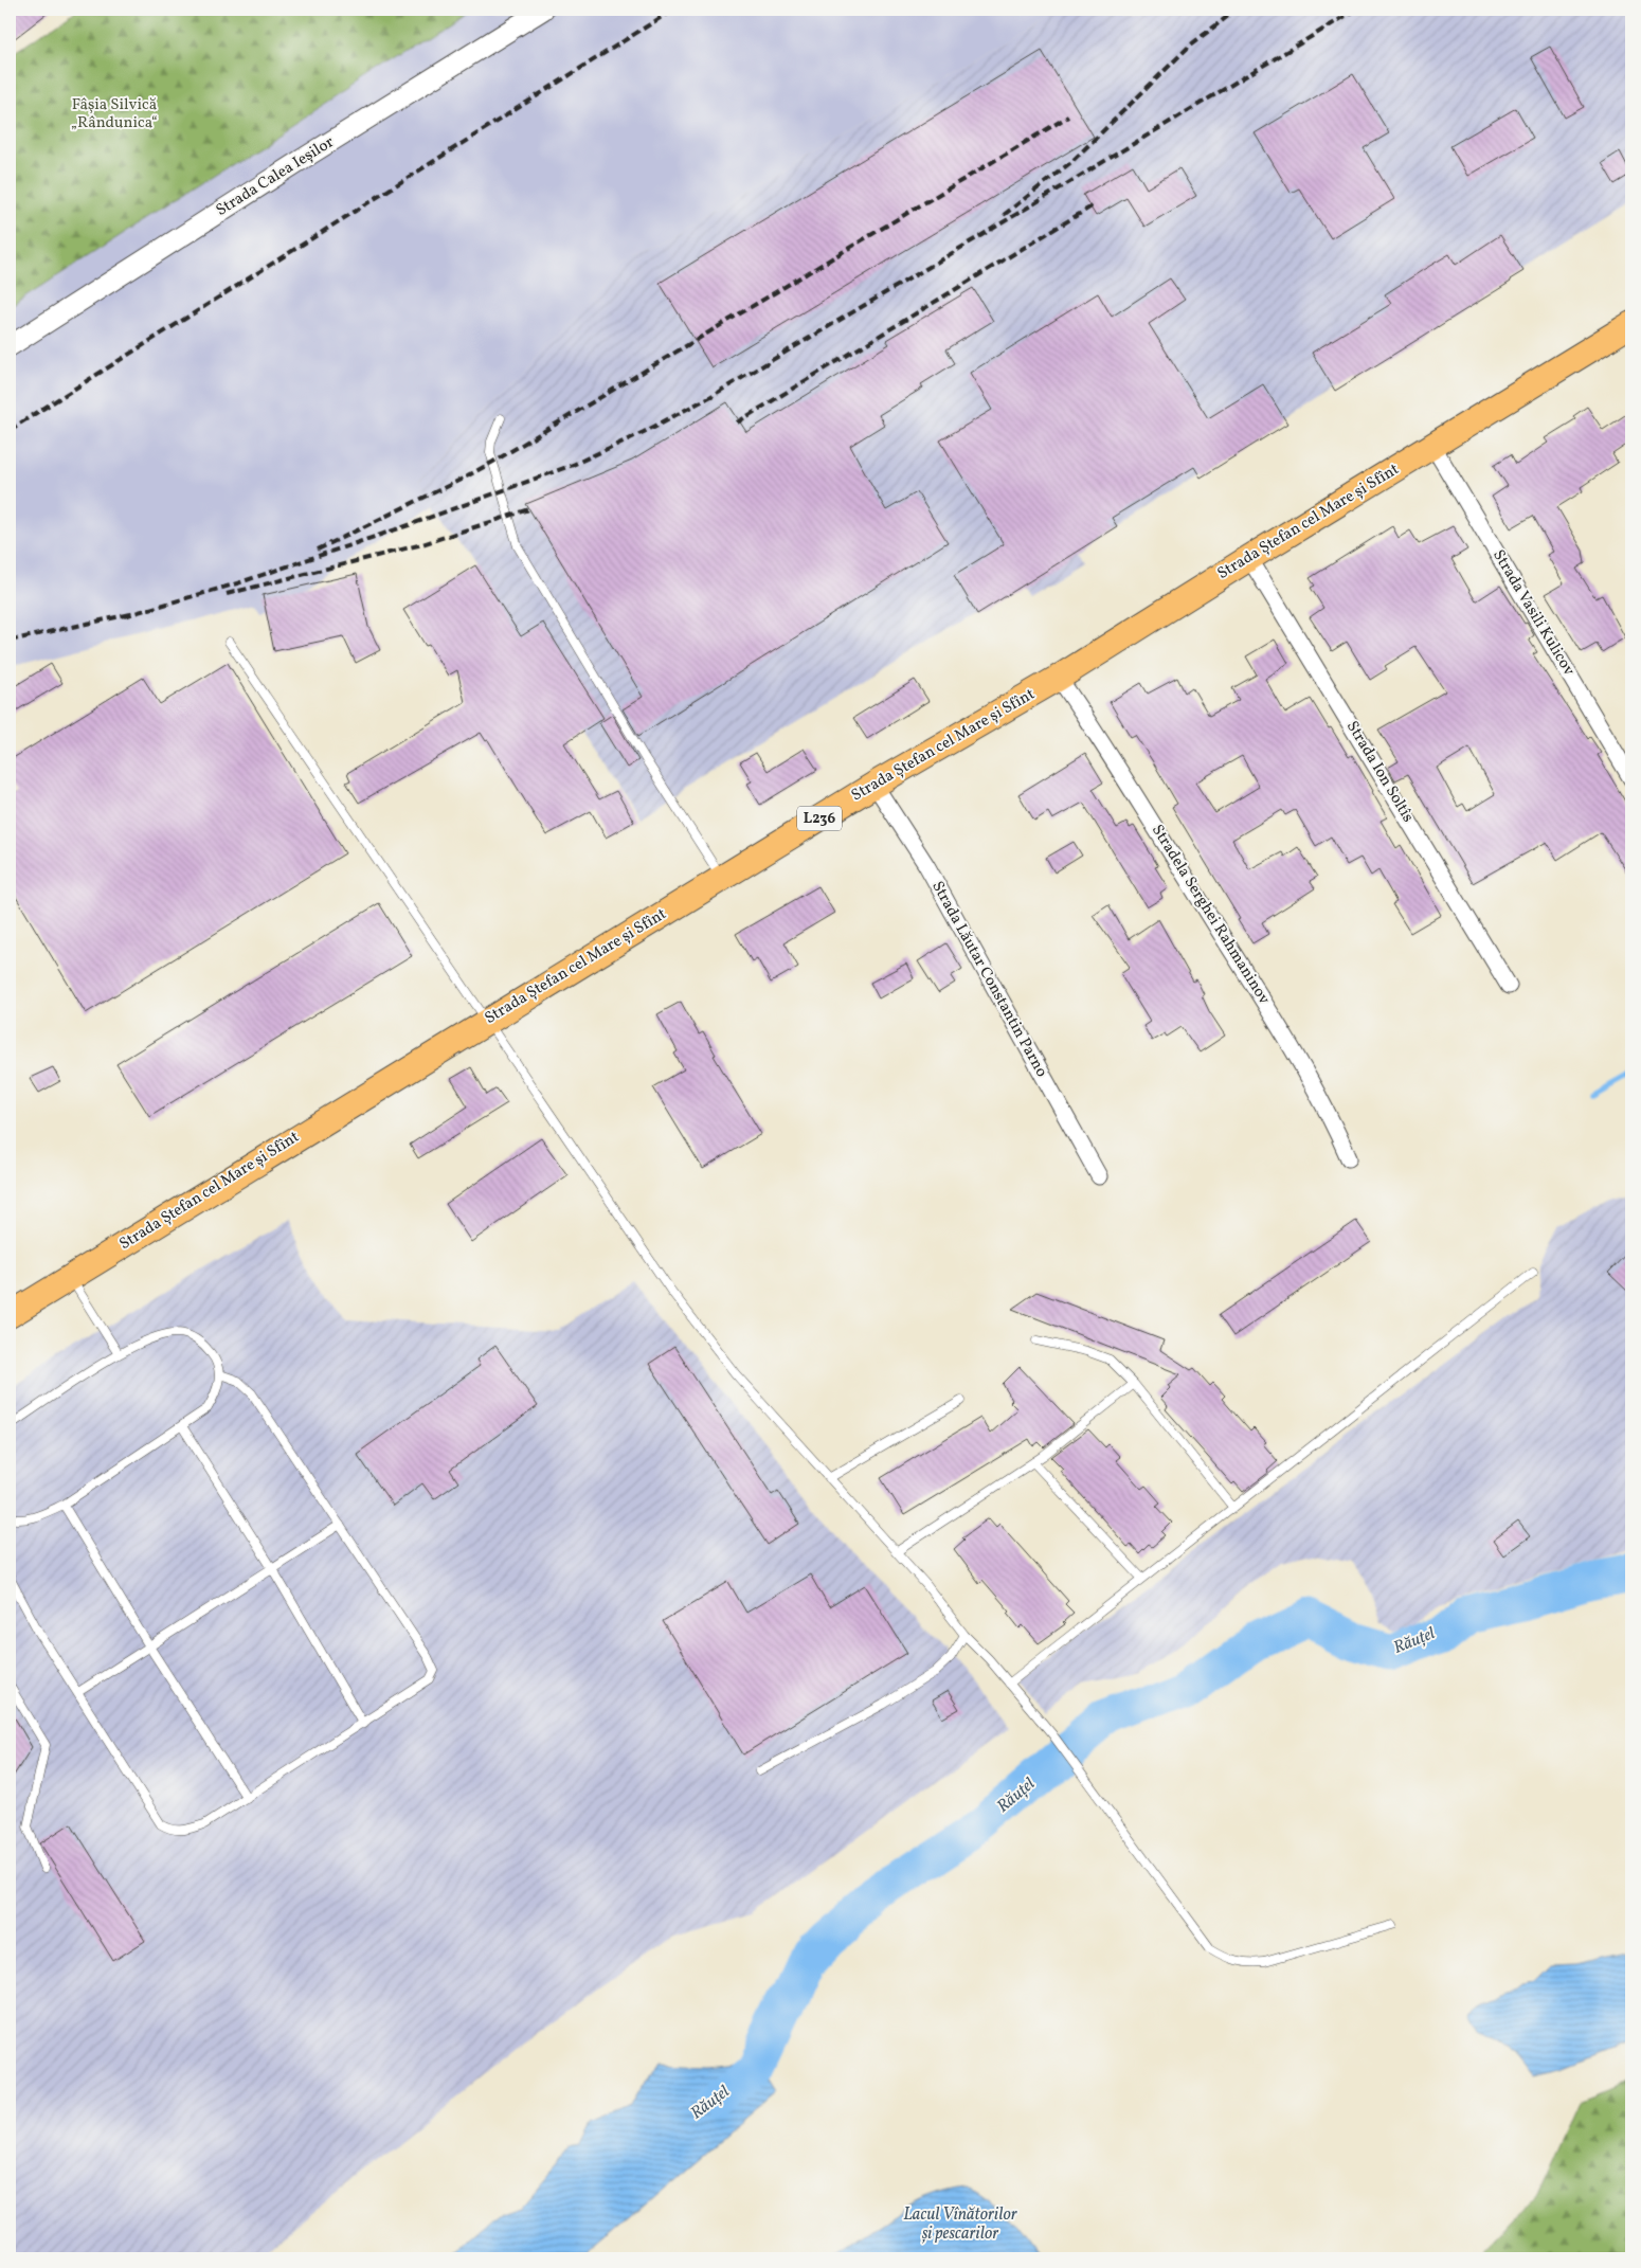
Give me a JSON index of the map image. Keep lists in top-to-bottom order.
{
  "streets": {
    "main road": ["Strada Ștefan cel Mare și Sfînt", "L236"],
    "street": [
      "Strada Calea Ieșilor",
      "Strada Vasili Kulicov",
      "Strada Ion Soltîs",
      "Stradela Serghei Rahmaninov",
      "Strada Lăutar Constantin Parno"
    ]
  },
  "crossings": [
    ["Strada Ștefan cel Mare și Sfînt", "Strada Vasili Kulicov"],
    ["Strada Ștefan cel Mare și Sfînt", "Strada Ion Soltîs"],
    ["Strada Ștefan cel Mare și Sfînt", "Stradela Serghei Rahmaninov"],
    ["Strada Ștefan cel Mare și Sfînt", "Strada Lăutar Constantin Parno"]
  ],
  "water": ["Răuțel", "Lacul Vînătorilor și pescarilor"],
  "parks": ["Fâşia Silvică „Rândunica“"]
}
